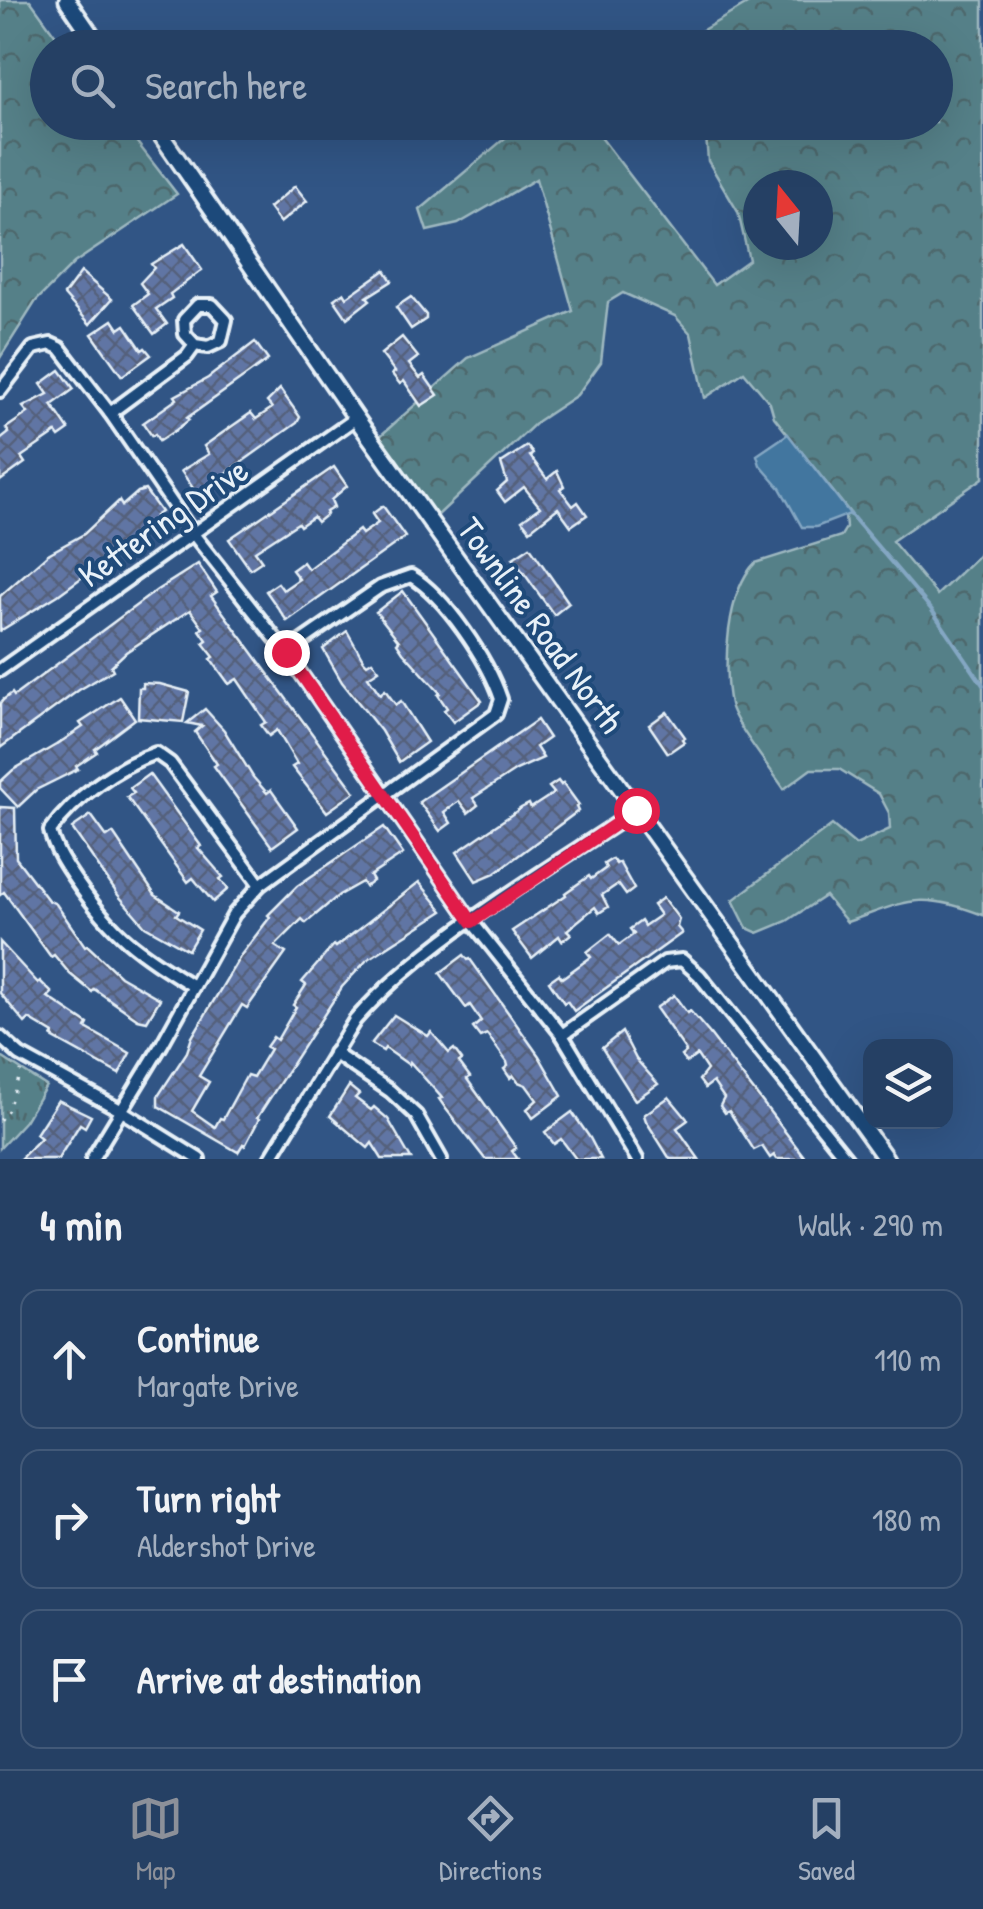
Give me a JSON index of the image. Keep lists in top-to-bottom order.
{
  "streets": {
    "main road": ["Townline Road North"],
    "street": ["Kettering Drive"]
  },
  "crossings": [
    ["Kettering Drive", "Townline Road North"]
  ],
  "north": "top",
  "page": {
    "search": "Search here",
    "heading": ["4 min", "Walk · 290 m"],
    "list": [
      ["Continue", "Margate Drive", "110 m"],
      ["Turn right", "Aldershot Drive", "180 m"],
      "Arrive at destination"
    ],
    "nav": ["Map", "Directions", "Saved"]
  }
}
